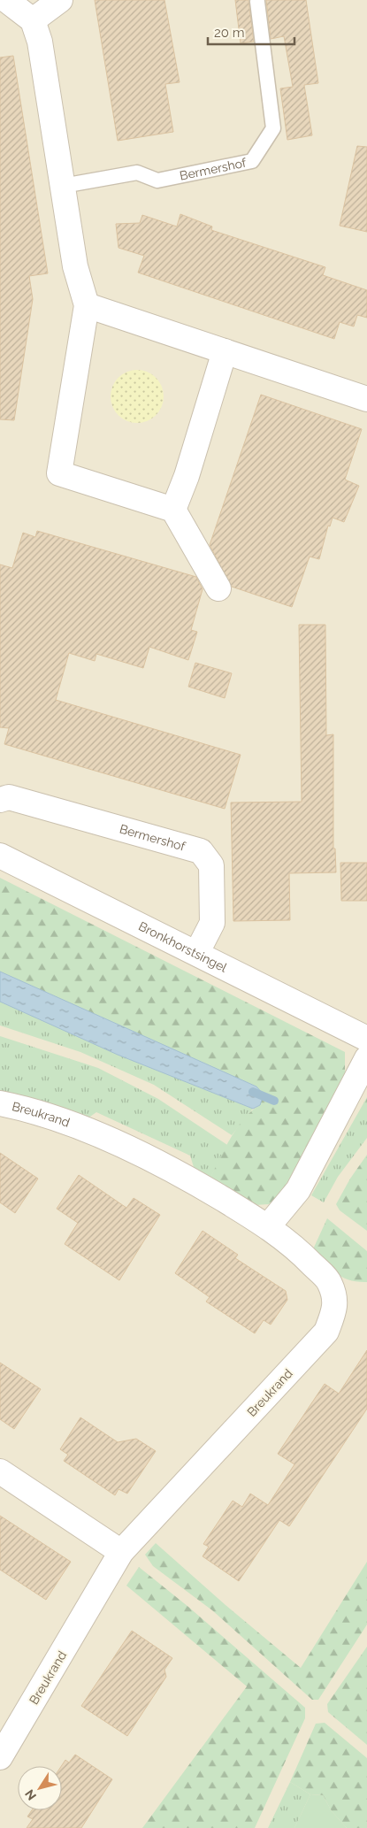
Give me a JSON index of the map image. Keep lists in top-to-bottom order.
{
  "streets": {
    "street": ["Bermershof", "Bronkhorstsingel", "Breukrand"]
  },
  "crossings": [
    ["Bermershof", "Bronkhorstsingel"]
  ],
  "scale_bar": "20 m",
  "north": "bottom left"
}
